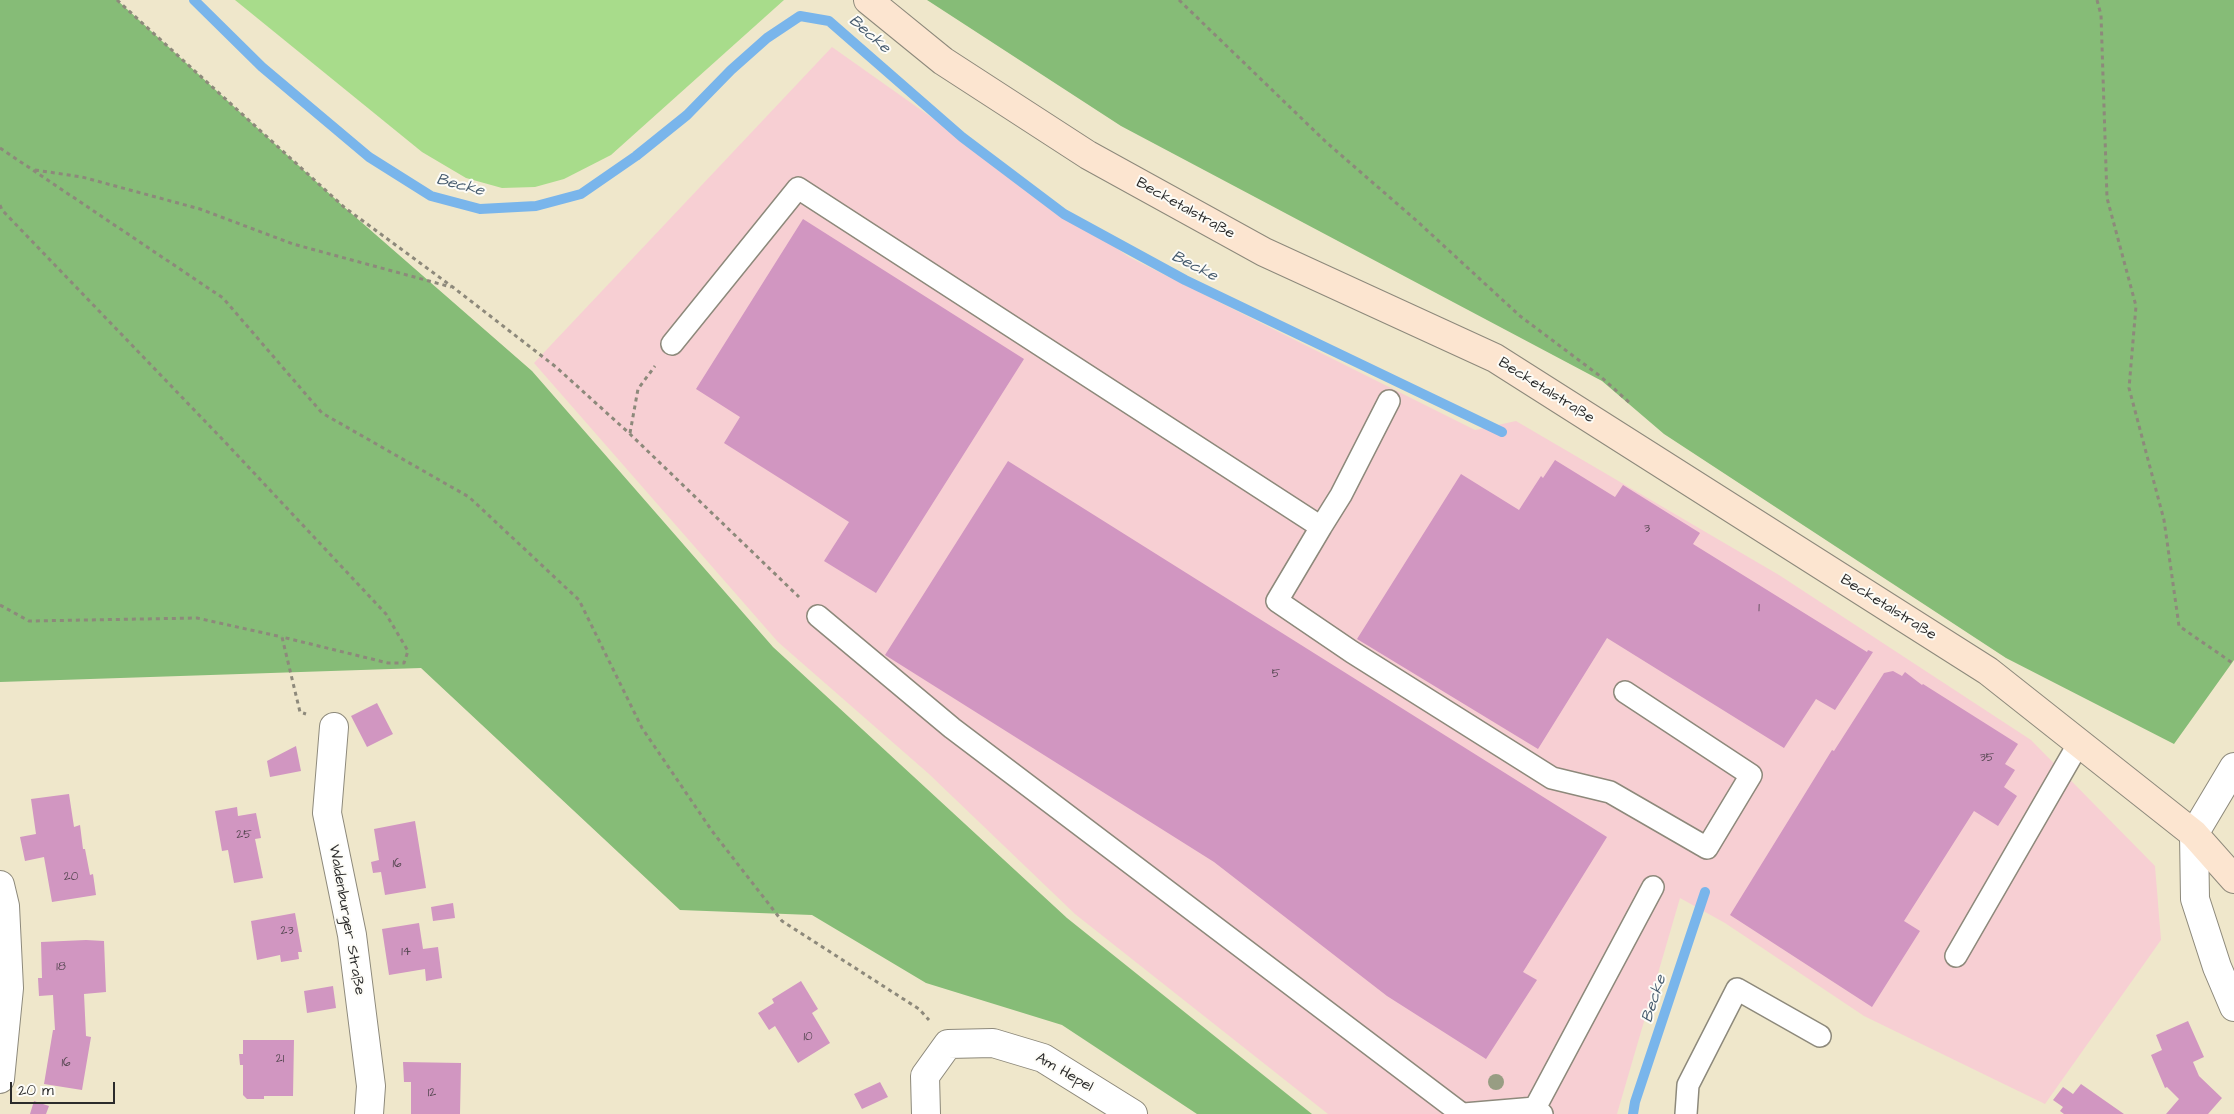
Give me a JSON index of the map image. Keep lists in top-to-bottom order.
{
  "streets": {
    "main road": ["Becketalstraße"],
    "street": ["Waldenburger Straße", "Am Hepel"]
  },
  "water": ["Becke"],
  "house_numbers": [
    "3",
    "1",
    "5",
    "35",
    "25",
    "16",
    "20",
    "23",
    "14",
    "18",
    "10",
    "21",
    "16",
    "12"
  ],
  "scale_bar": "20 m"
}
